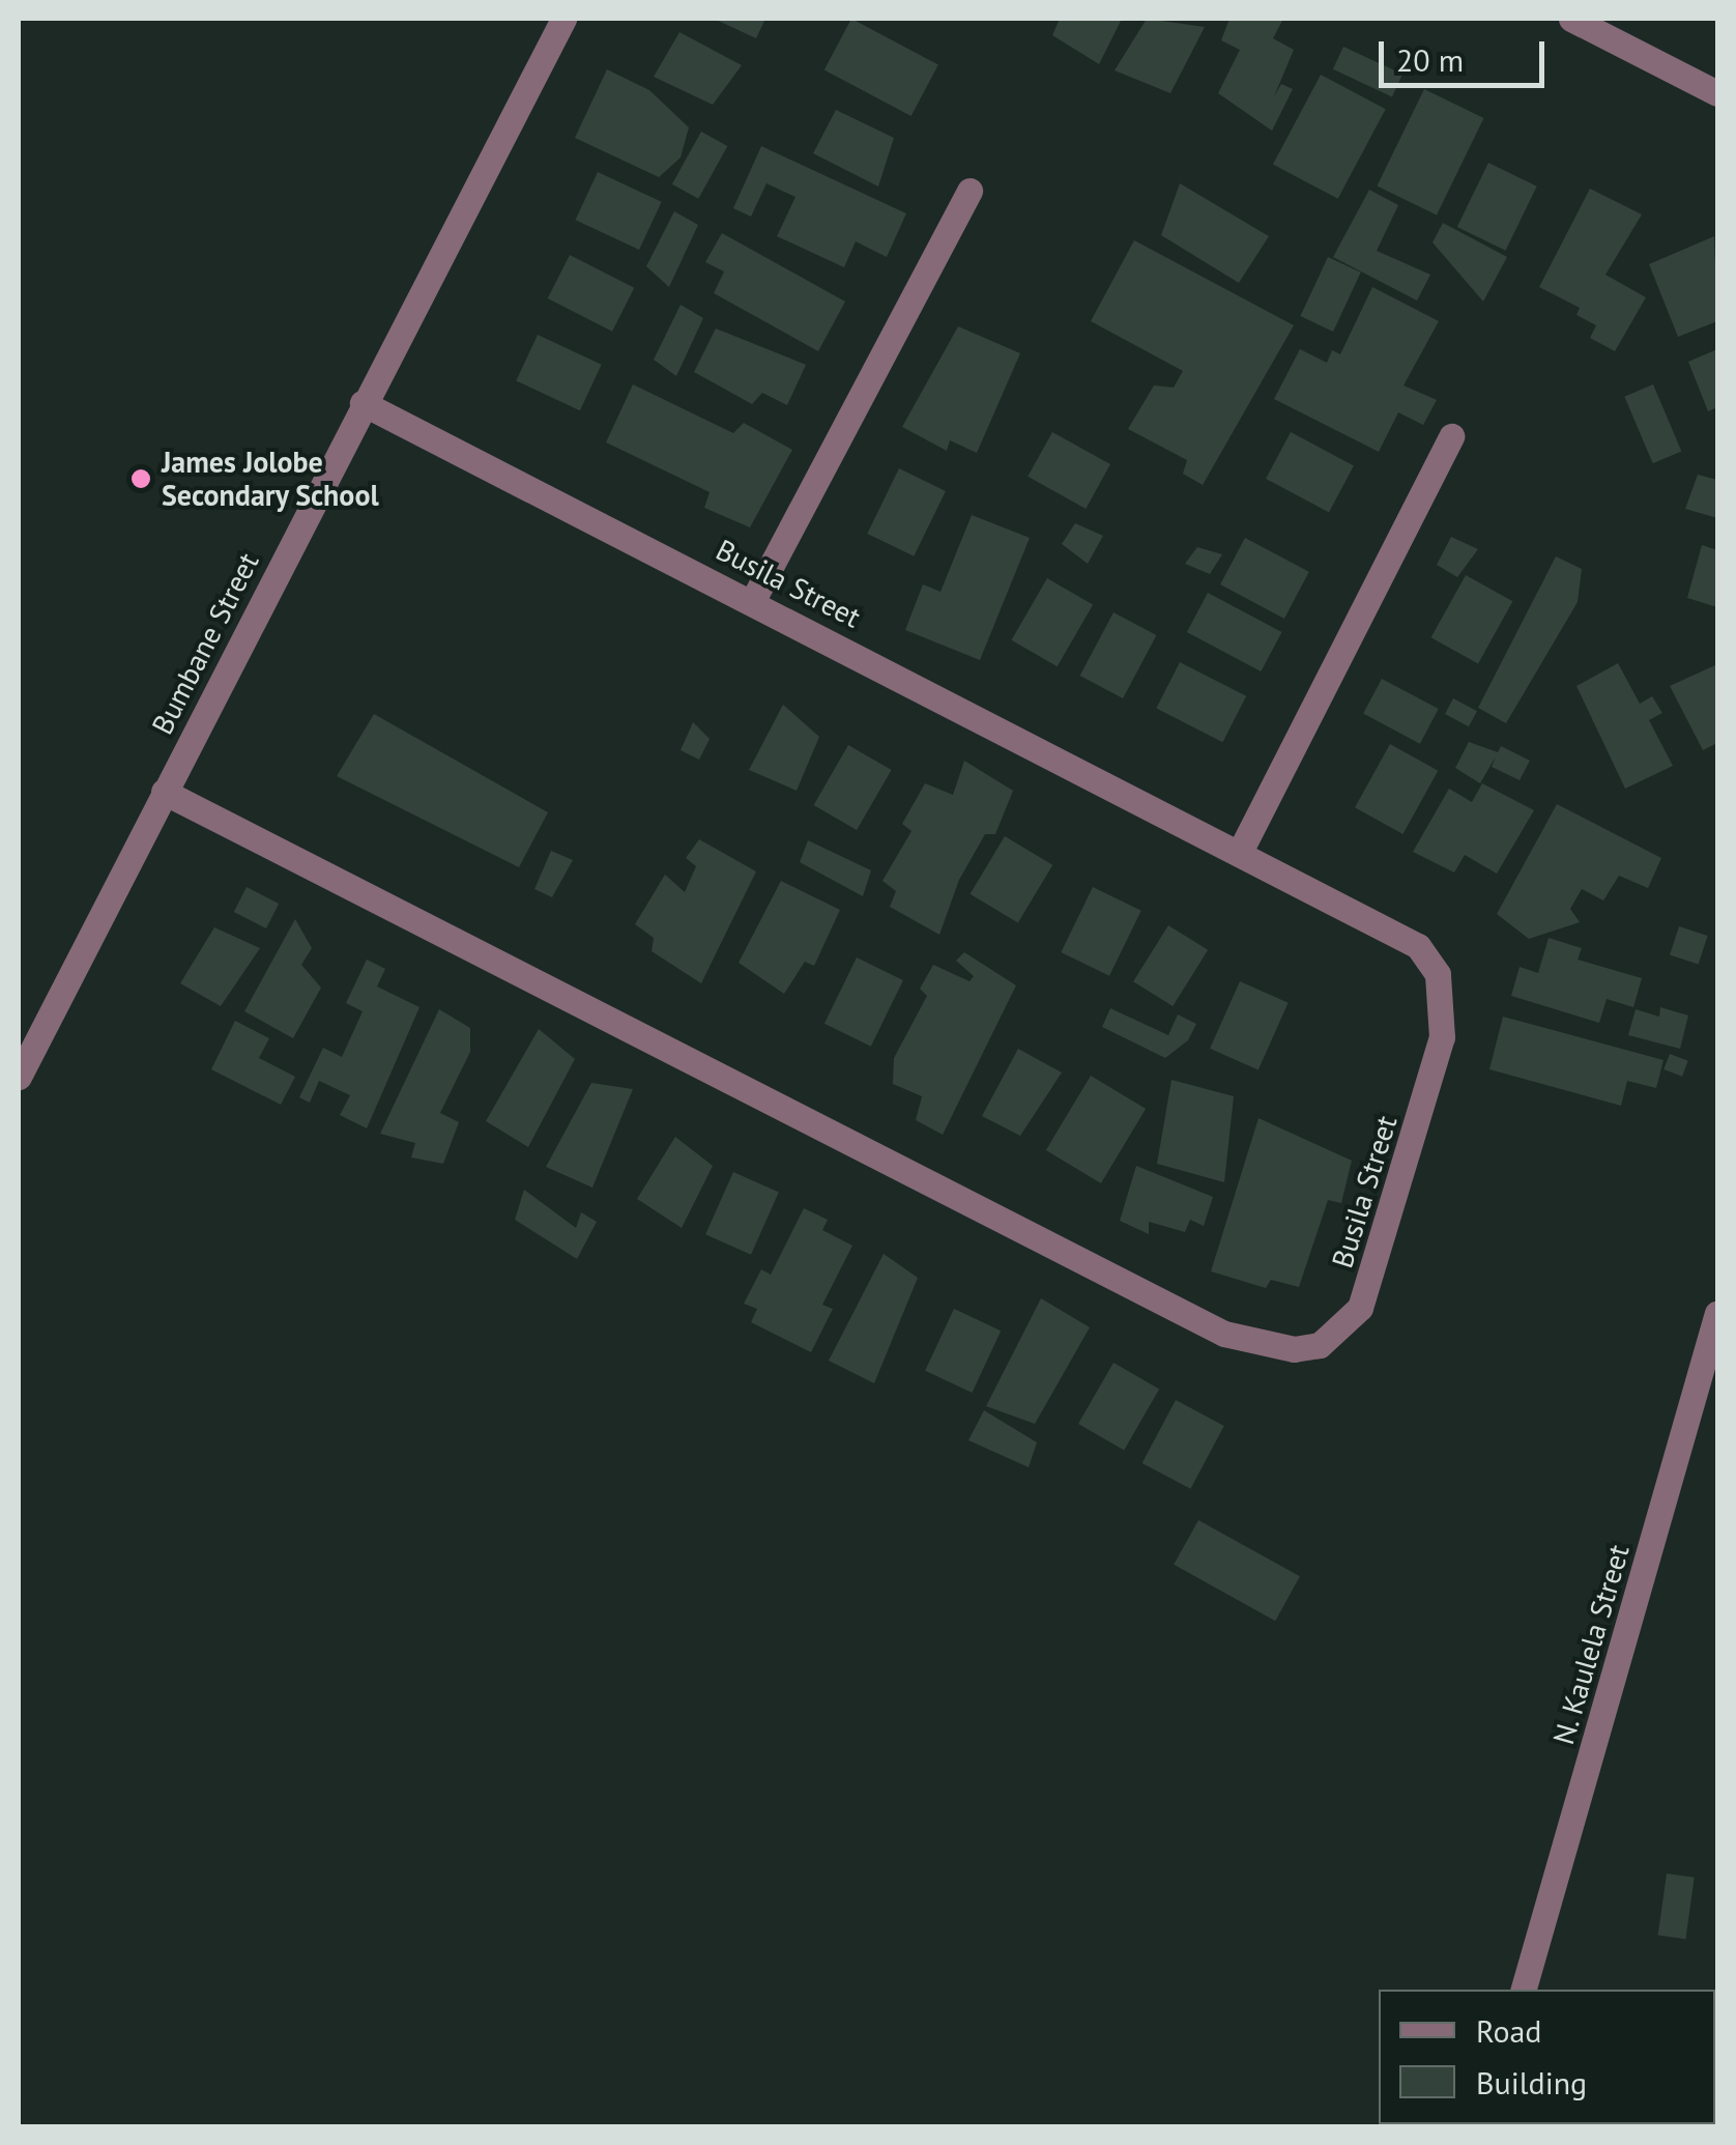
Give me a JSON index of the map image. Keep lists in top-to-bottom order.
{
  "streets": {
    "street": ["Busila Street", "Bumbane Street", "N. Kaulela Street"]
  },
  "crossings": [
    ["Busila Street", "Bumbane Street"]
  ],
  "places": ["James Jolobe Secondary School"],
  "legend": ["Road", "Building"],
  "scale_bar": "20 m"
}
